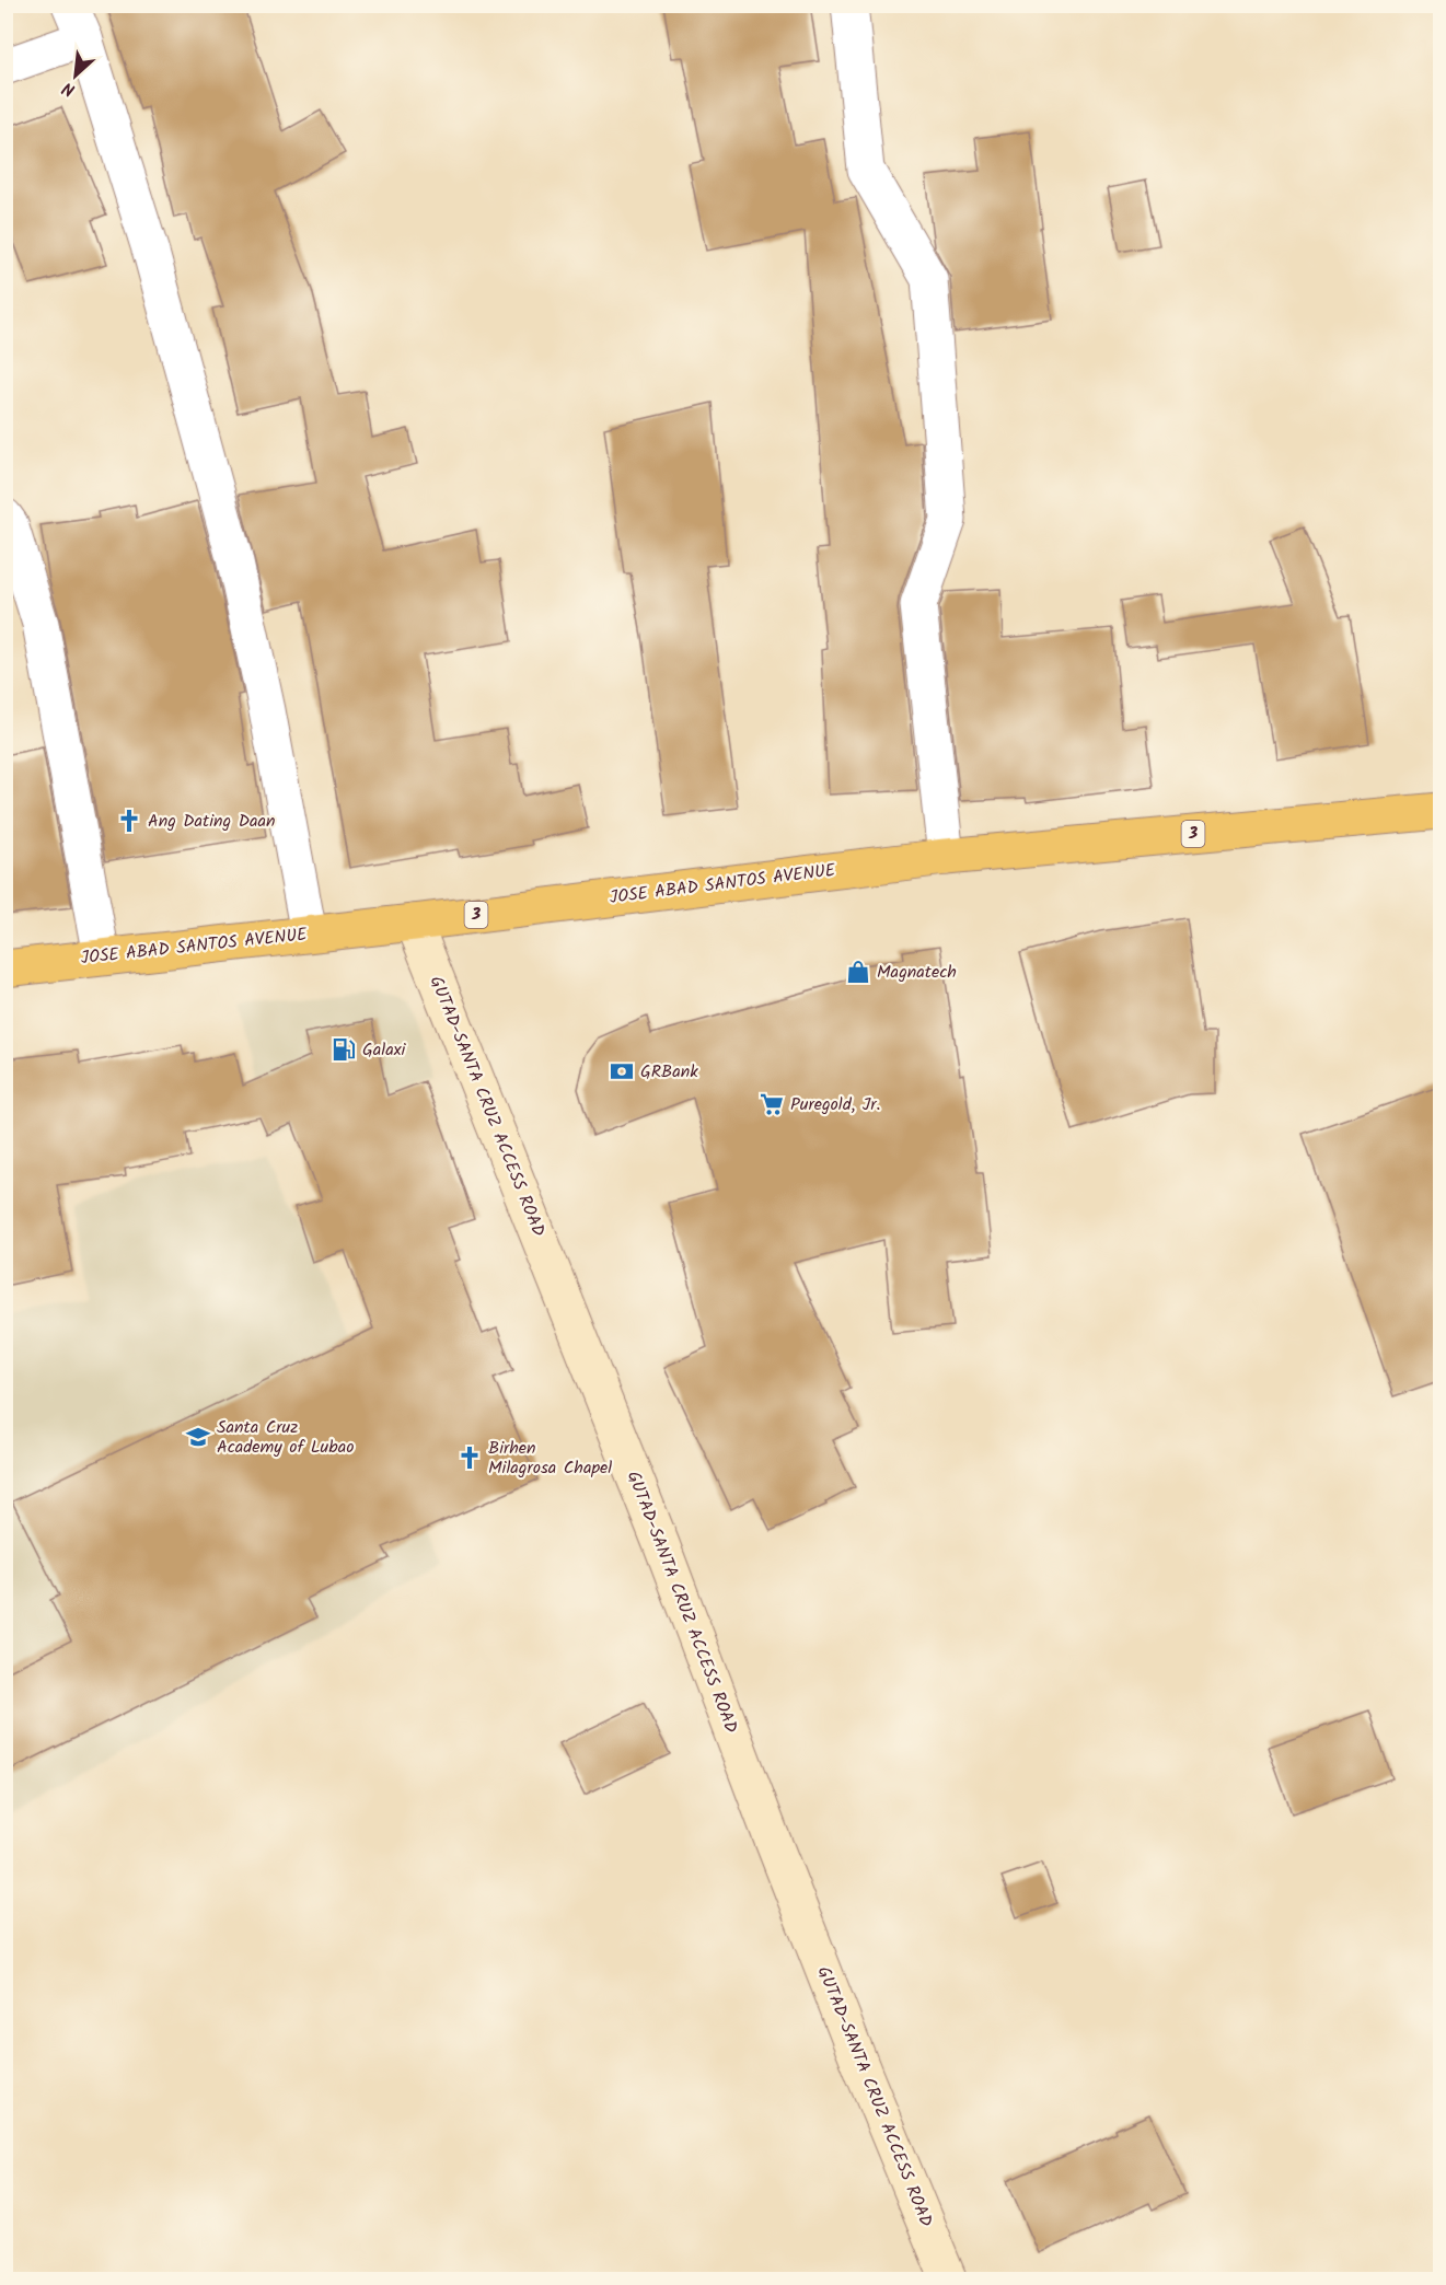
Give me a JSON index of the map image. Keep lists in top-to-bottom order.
{
  "streets": {
    "main road": ["3", "JOSE ABAD SANTOS AVENUE", "GUTAD-SANTA CRUZ ACCESS ROAD"]
  },
  "crossings": [
    ["JOSE ABAD SANTOS AVENUE", "GUTAD-SANTA CRUZ ACCESS ROAD"]
  ],
  "places": {
    "church": ["Ang Dating Daan", "Birhen Milagrosa Chapel"],
    "shop": ["Magnatech"],
    "fuel station": ["Galaxi"],
    "bank": ["GRBank"],
    "supermarket": ["Puregold, Jr."],
    "school or university": ["Santa Cruz Academy of Lubao"]
  },
  "north": "bottom left"
}
